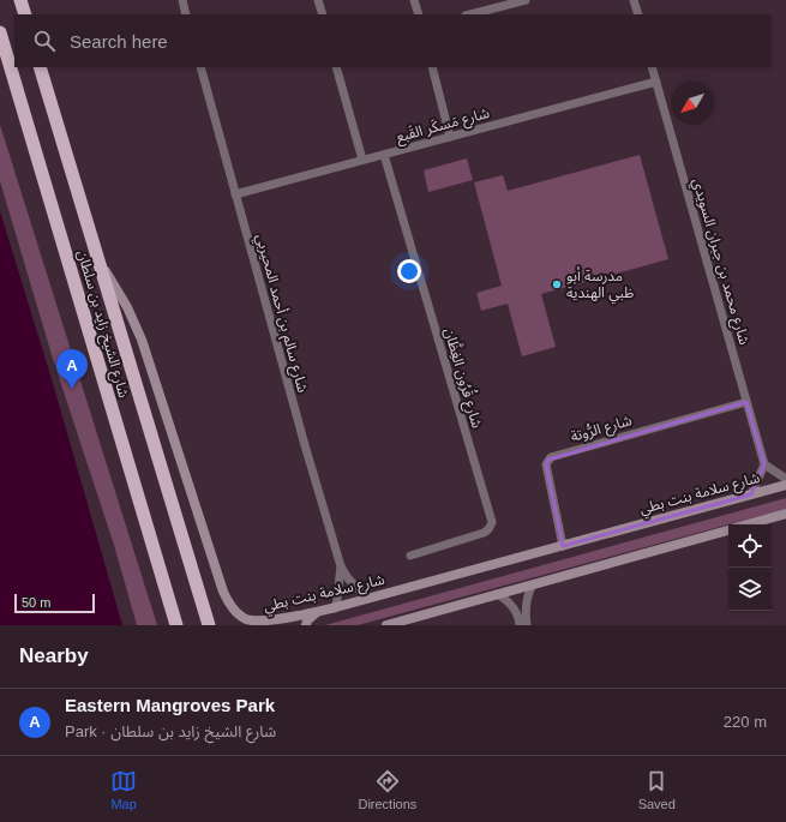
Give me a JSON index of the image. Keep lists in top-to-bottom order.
{
  "streets": {
    "highway": ["شارع الشيخ زايد بن سلطان"],
    "main road": ["شارع سلامة بنت بطي"],
    "street": [
      "شارع مَسكَر القَبع",
      "شارع محمد بن جبران السويدي",
      "شارع سالم بن أحمد المحيربي",
      "شارع قُرُون الغِظَّان",
      "شارع الرُّوتة"
    ]
  },
  "crossings": [
    ["شارع مَسكَر القَبع", "شارع محمد بن جبران السويدي"],
    ["شارع مَسكَر القَبع", "شارع سالم بن أحمد المحيربي"],
    ["شارع مَسكَر القَبع", "شارع قُرُون الغِظَّان"],
    ["شارع محمد بن جبران السويدي", "شارع الرُّوتة"],
    ["شارع سالم بن أحمد المحيربي", "شارع سلامة بنت بطي"],
    ["شارع الشيخ زايد بن سلطان", "شارع سلامة بنت بطي"],
    ["شارع الرُّوتة", "شارع سلامة بنت بطي"]
  ],
  "places": ["مدرسة أبو ظبي الهندية"],
  "scale_bar": "50 m",
  "north": "bottom left",
  "page": {
    "search": "Search here",
    "pins": "A",
    "scale": "50 m",
    "heading": "Nearby",
    "list": [
      {
        "mark": "A",
        "name": "Eastern Mangroves Park",
        "note": "Park · شارع الشيخ زايد بن سلطان",
        "value": "220 m"
      }
    ],
    "nav": ["Map", "Directions", "Saved"]
  }
}
